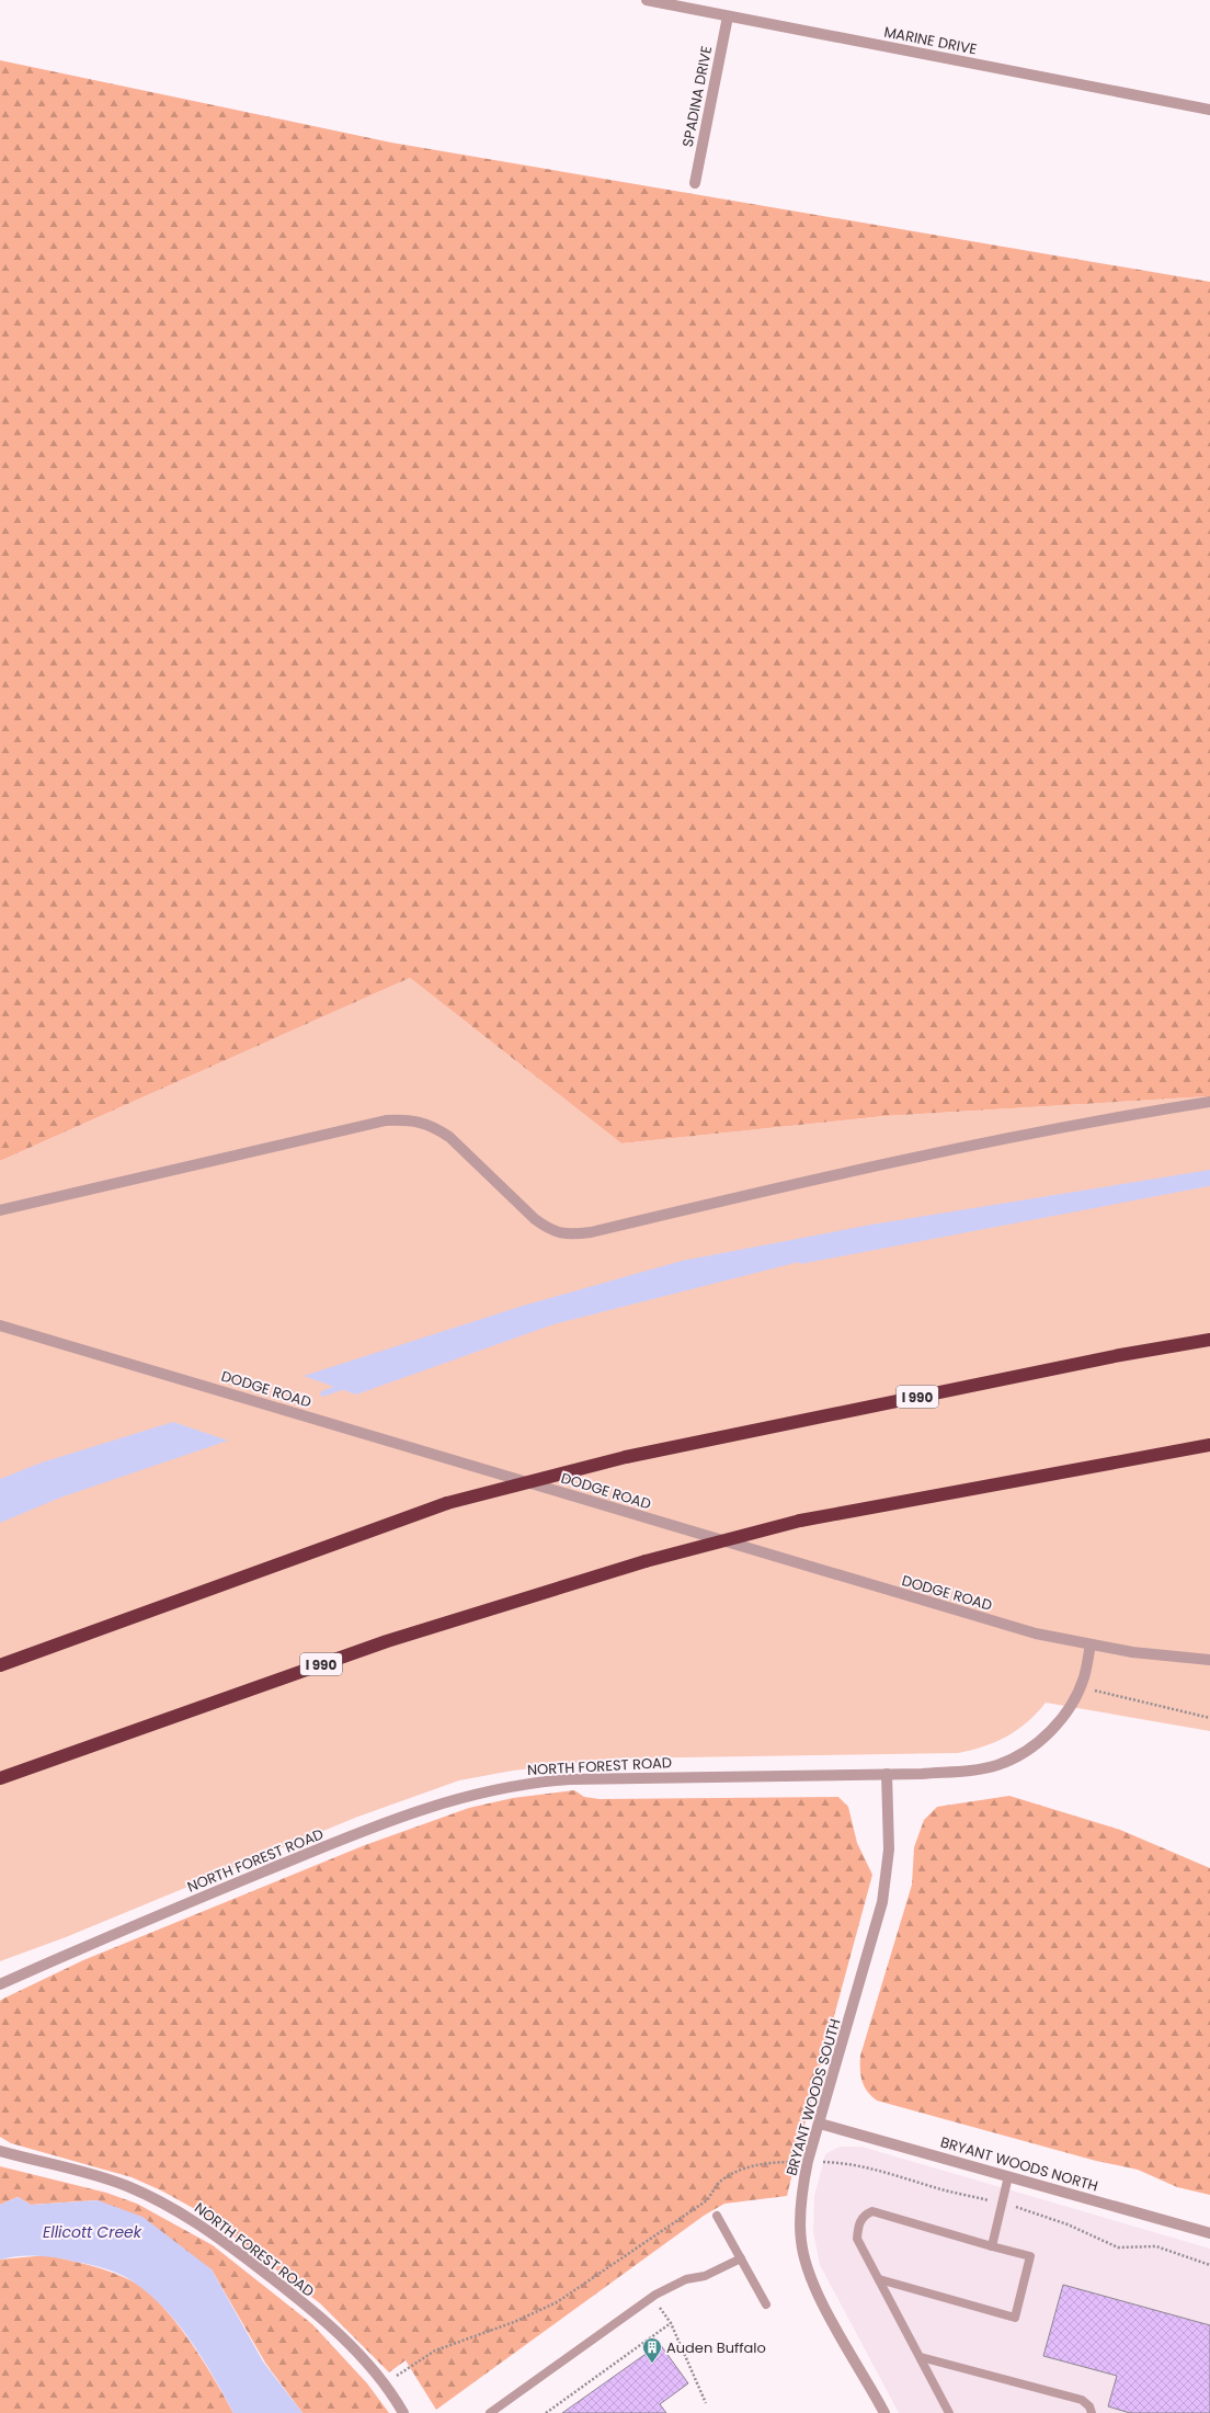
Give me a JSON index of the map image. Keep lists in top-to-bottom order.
{
  "streets": {
    "highway": ["I 990"],
    "street": [
      "MARINE DRIVE",
      "SPADINA DRIVE",
      "DODGE ROAD",
      "NORTH FOREST ROAD",
      "BRYANT WOODS SOUTH",
      "BRYANT WOODS NORTH"
    ]
  },
  "crossings": [
    ["MARINE DRIVE", "SPADINA DRIVE"],
    ["DODGE ROAD", "NORTH FOREST ROAD"],
    ["NORTH FOREST ROAD", "BRYANT WOODS SOUTH"],
    ["BRYANT WOODS SOUTH", "BRYANT WOODS NORTH"]
  ],
  "water": ["Ellicott Creek"],
  "places": {
    "building": ["Auden Buffalo"]
  }
}
